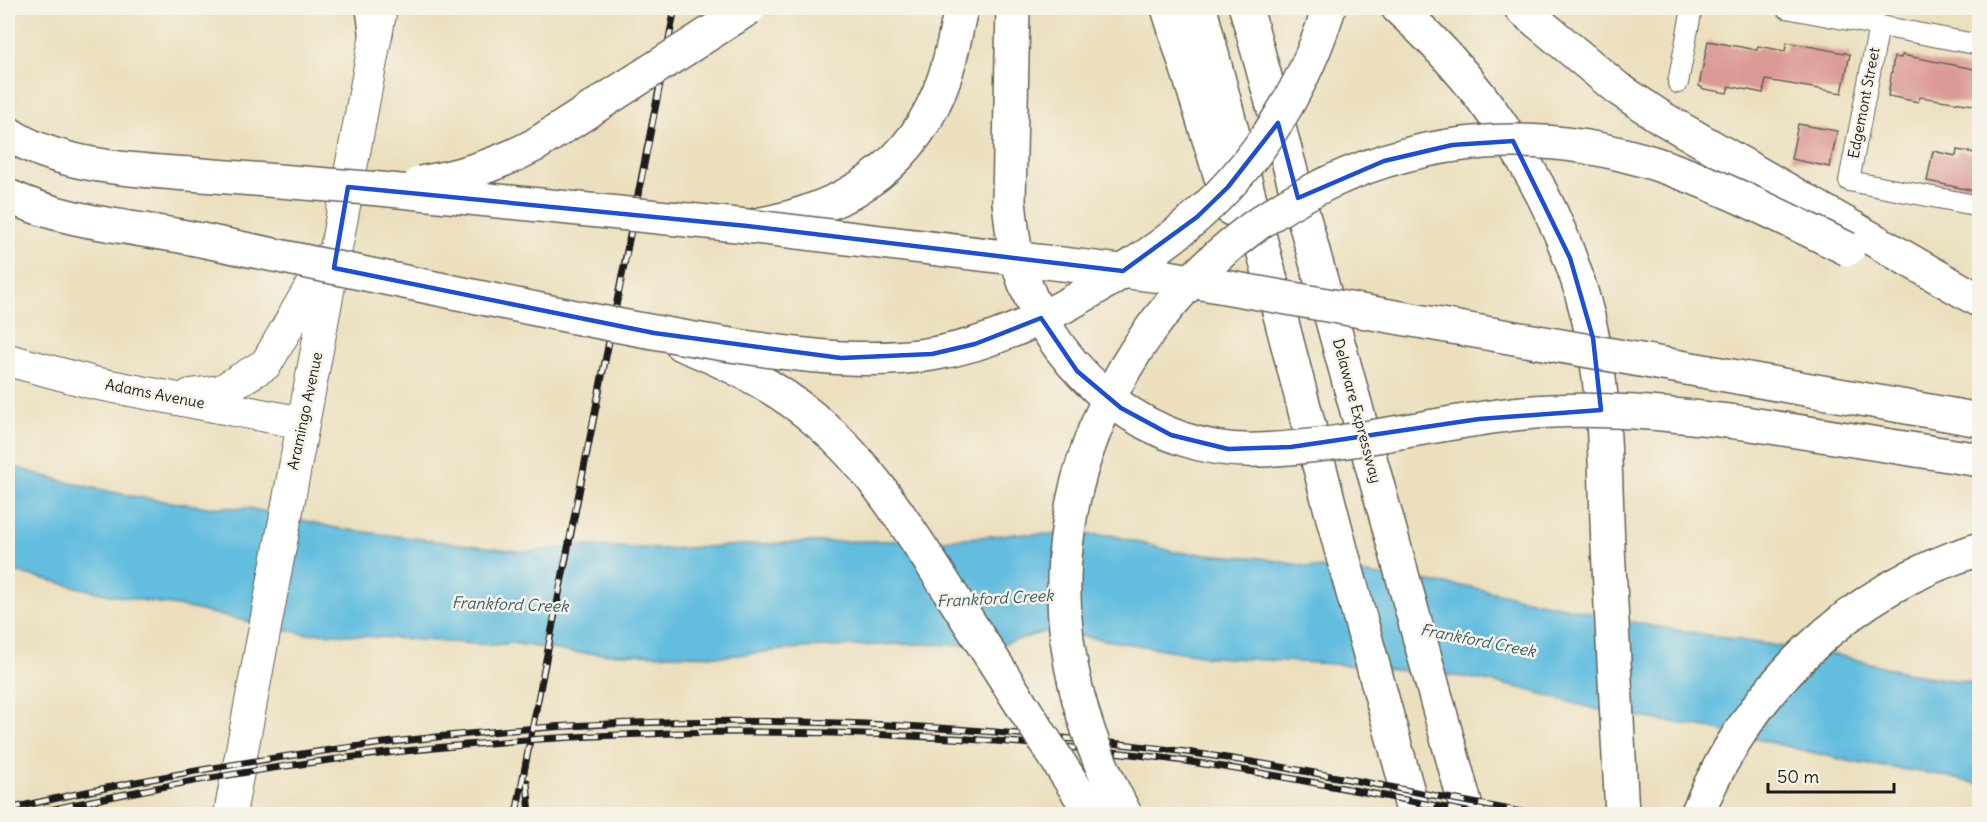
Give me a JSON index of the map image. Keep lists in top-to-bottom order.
{
  "streets": {
    "highway": ["Delaware Expressway"],
    "main road": ["Adams Avenue", "Aramingo Avenue"],
    "street": ["Edgemont Street"]
  },
  "crossings": [
    ["Adams Avenue", "Aramingo Avenue"]
  ],
  "water": ["Frankford Creek"],
  "scale_bar": "50 m"
}
